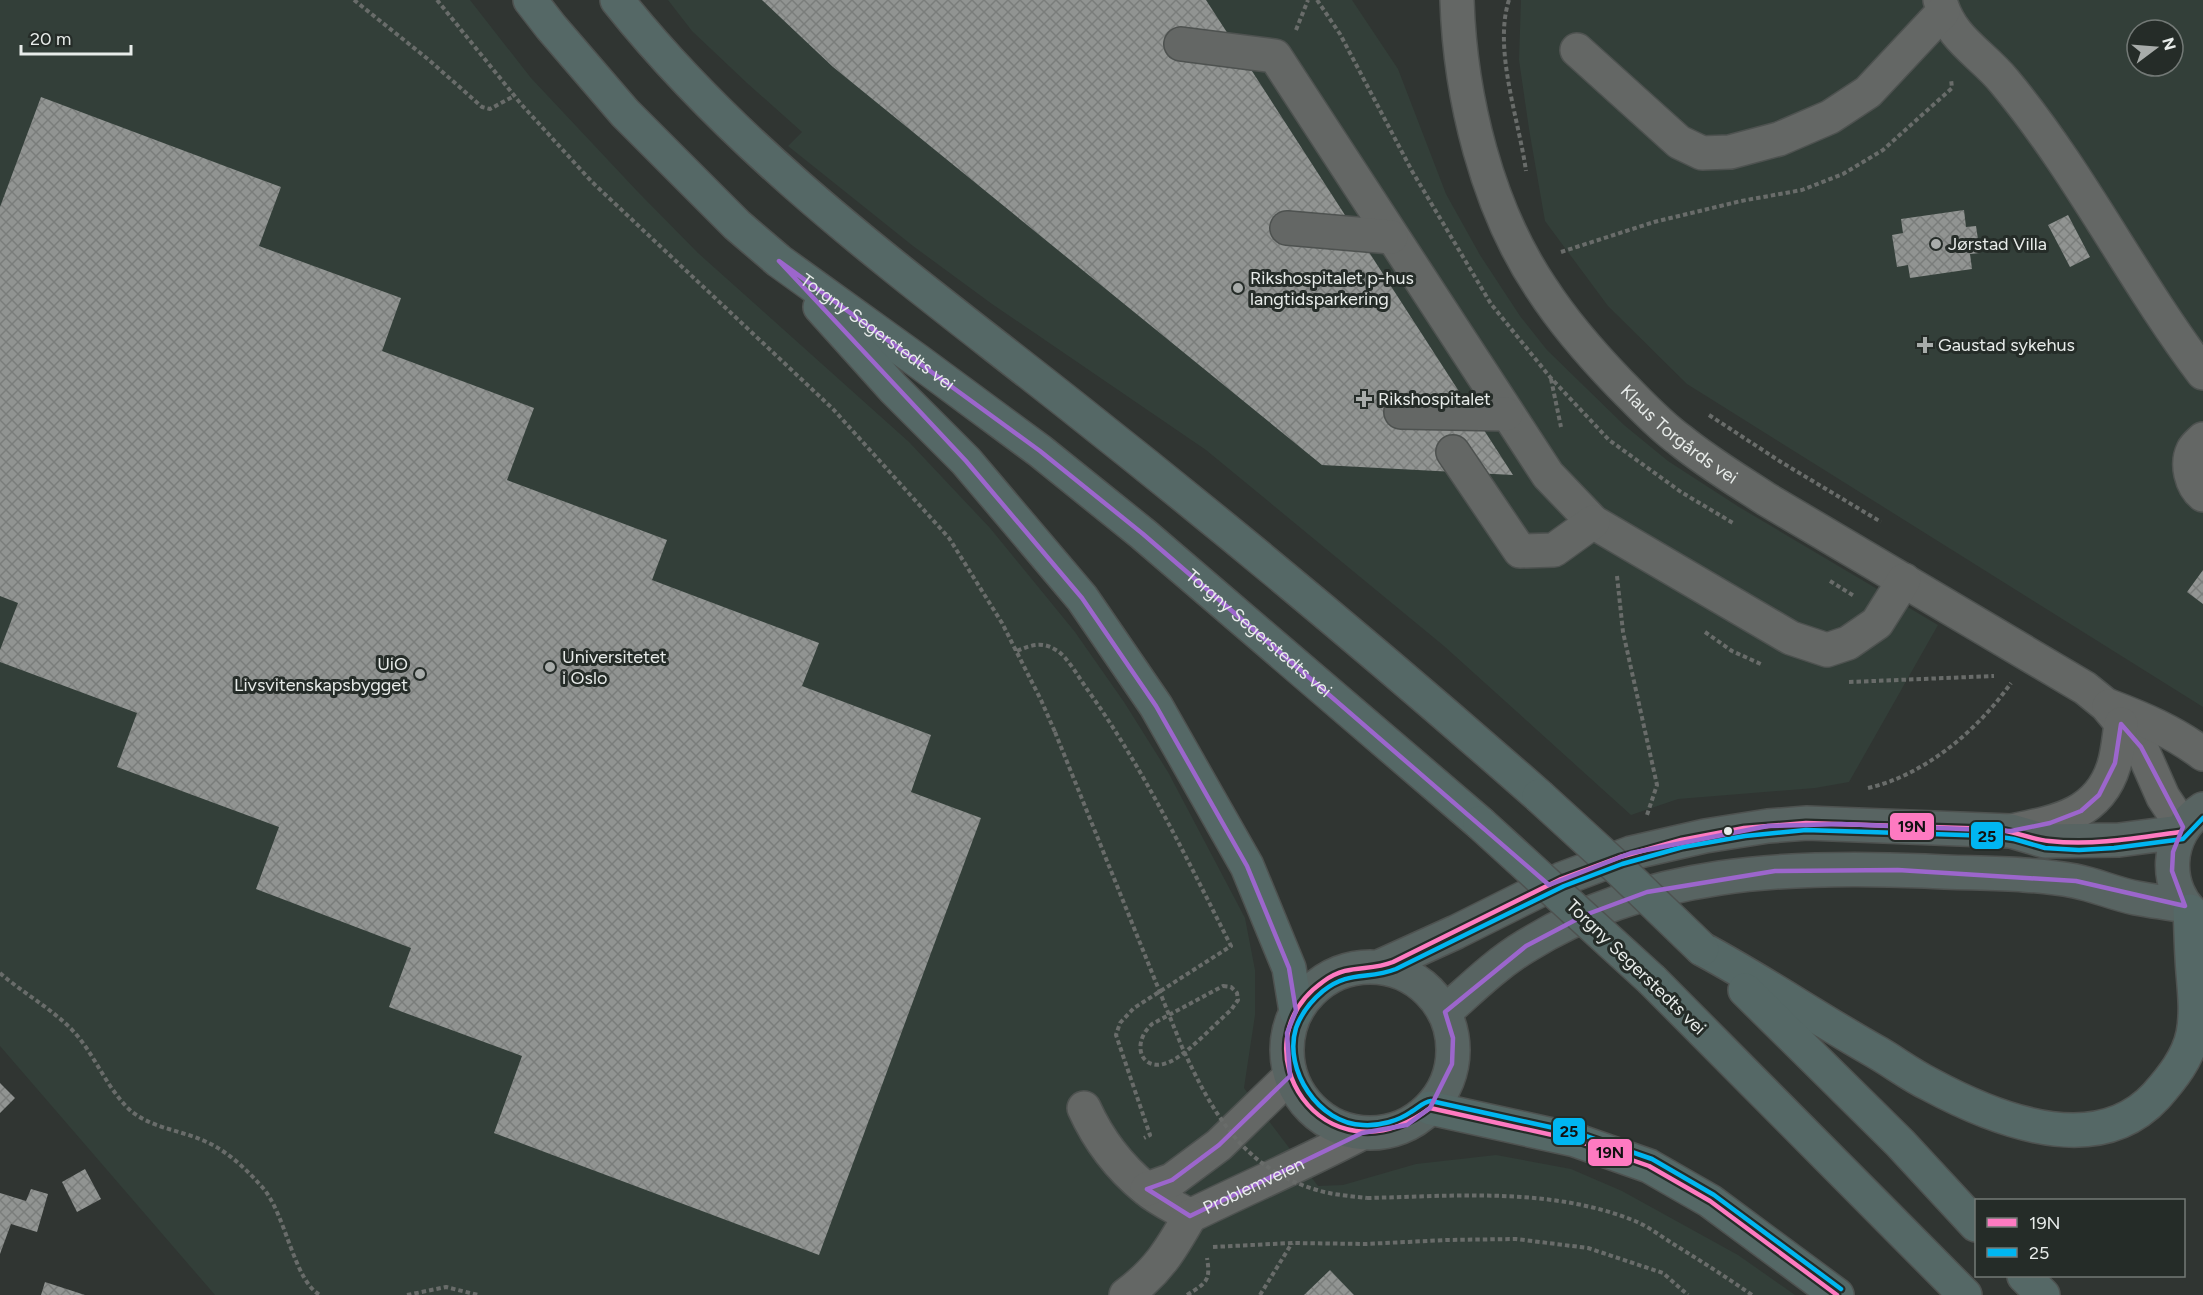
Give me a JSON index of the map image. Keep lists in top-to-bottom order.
{
  "streets": {
    "highway": ["Torgny Segerstedts vei"],
    "street": ["Klaus Torgårds vei", "Problemveien"]
  },
  "places": {
    "other": [
      "Jørstad Villa",
      "Rikshospitalet p-hus langtidsparkering",
      "Universitetet i Oslo",
      "UiO Livsvitenskapsbygget"
    ],
    "health": ["Gaustad sykehus", "Rikshospitalet"]
  },
  "lines": ["transit line 25", "transit line 19N"],
  "legend": ["19N", "25"],
  "scale_bar": "20 m",
  "north": "right"
}
